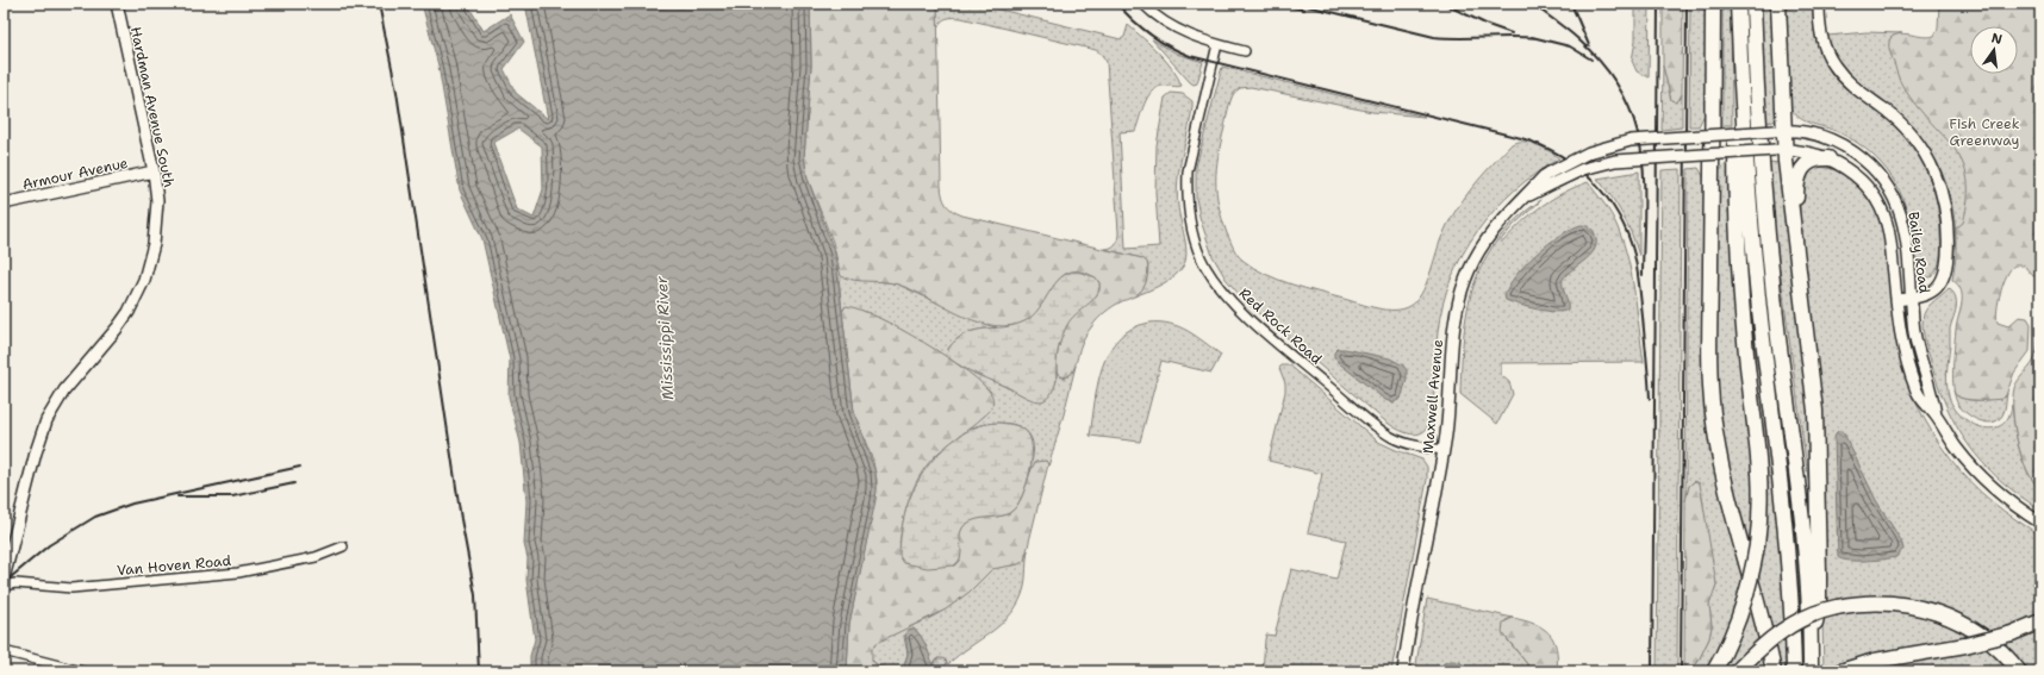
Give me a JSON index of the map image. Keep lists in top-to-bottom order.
{
  "streets": {
    "main road": [
      "Hardman Avenue South",
      "Armour Avenue",
      "Bailey Road",
      "Maxwell Avenue"
    ],
    "street": ["Red Rock Road", "Van Hoven Road"]
  },
  "crossings": [
    ["Hardman Avenue South", "Armour Avenue"],
    ["Bailey Road", "Maxwell Avenue"],
    ["Red Rock Road", "Maxwell Avenue"]
  ],
  "water": ["Mississippi River"],
  "parks": ["Fish Creek Greenway"],
  "north": "top"
}
